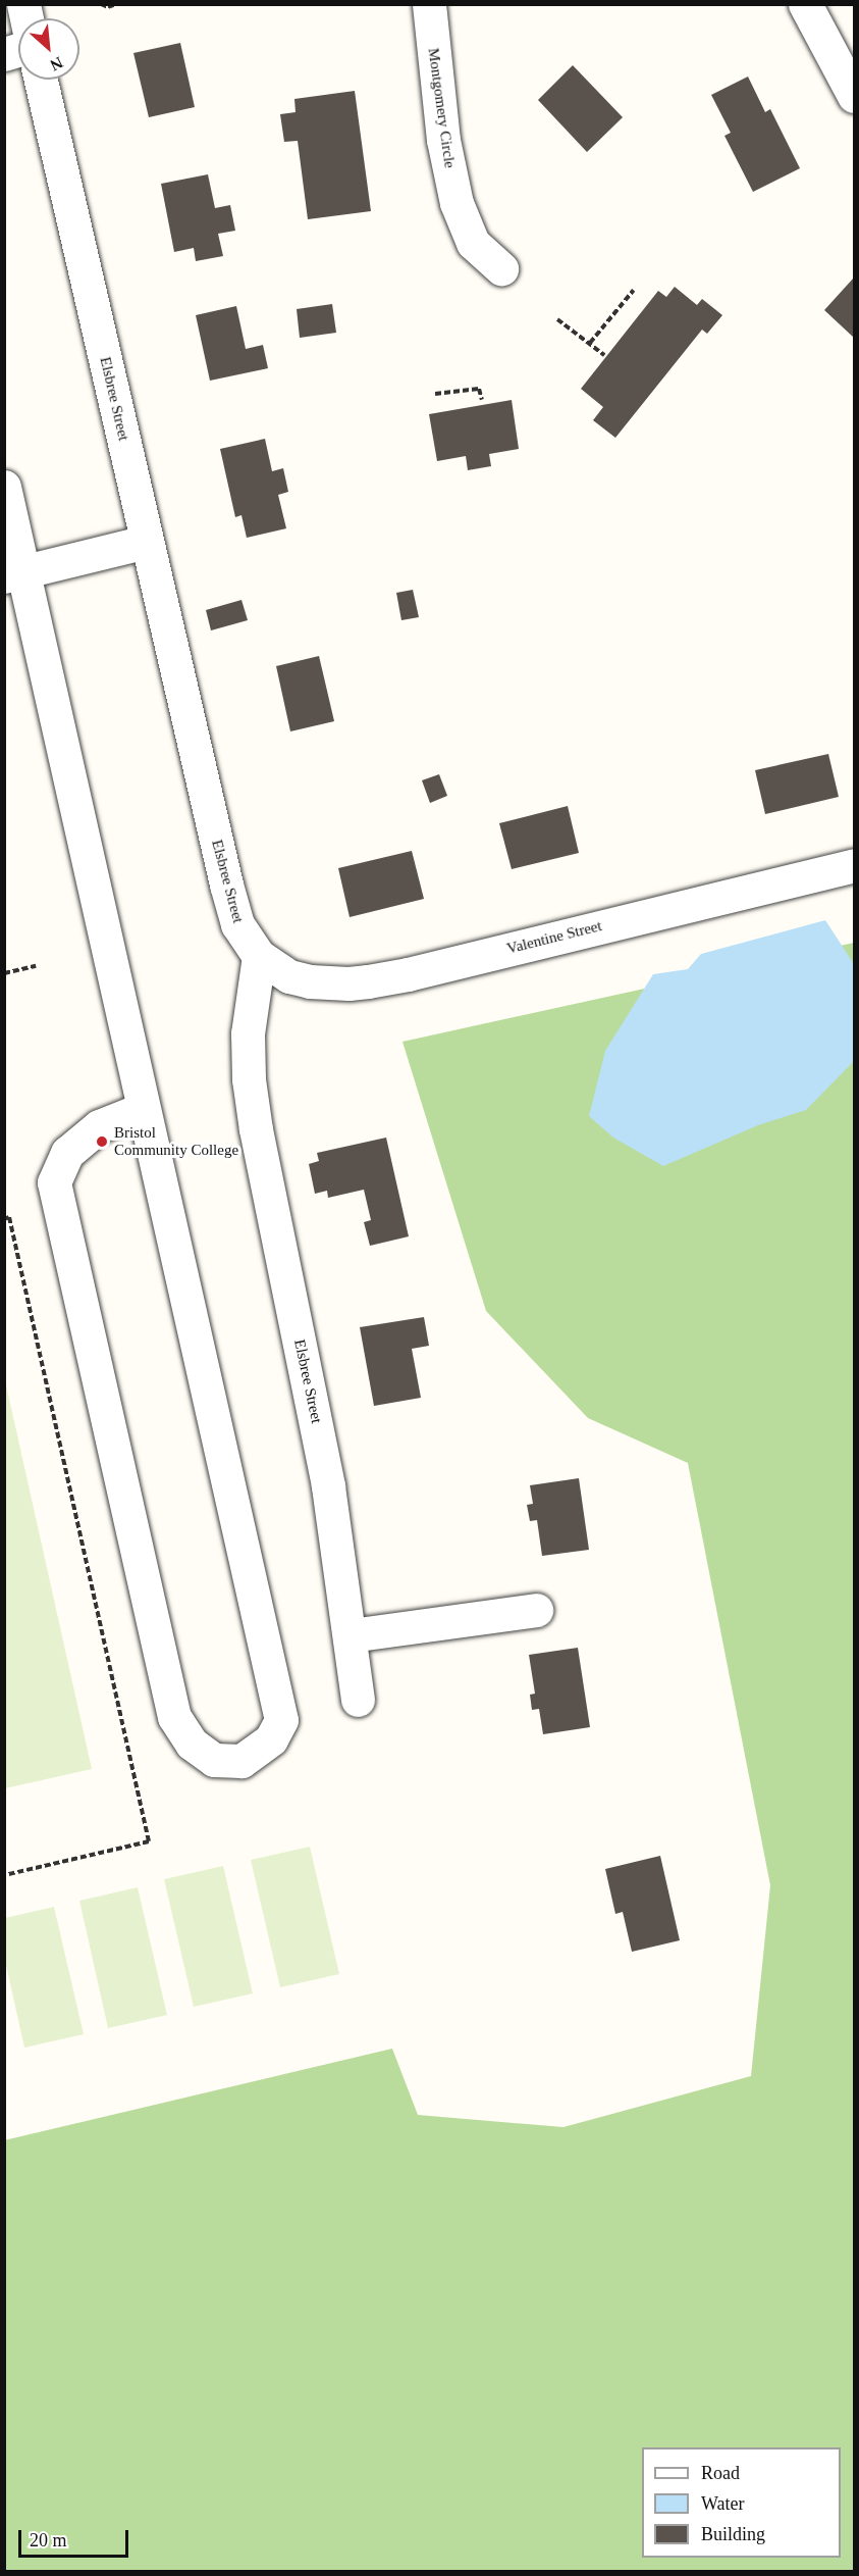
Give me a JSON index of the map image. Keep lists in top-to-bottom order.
{
  "streets": {
    "street": ["Montgomery Circle", "Elsbree Street", "Valentine Street"]
  },
  "crossings": [
    ["Elsbree Street", "Valentine Street"]
  ],
  "places": ["Bristol Community College"],
  "legend": ["Road", "Water", "Building"],
  "scale_bar": "20 m",
  "north": "bottom right"
}
